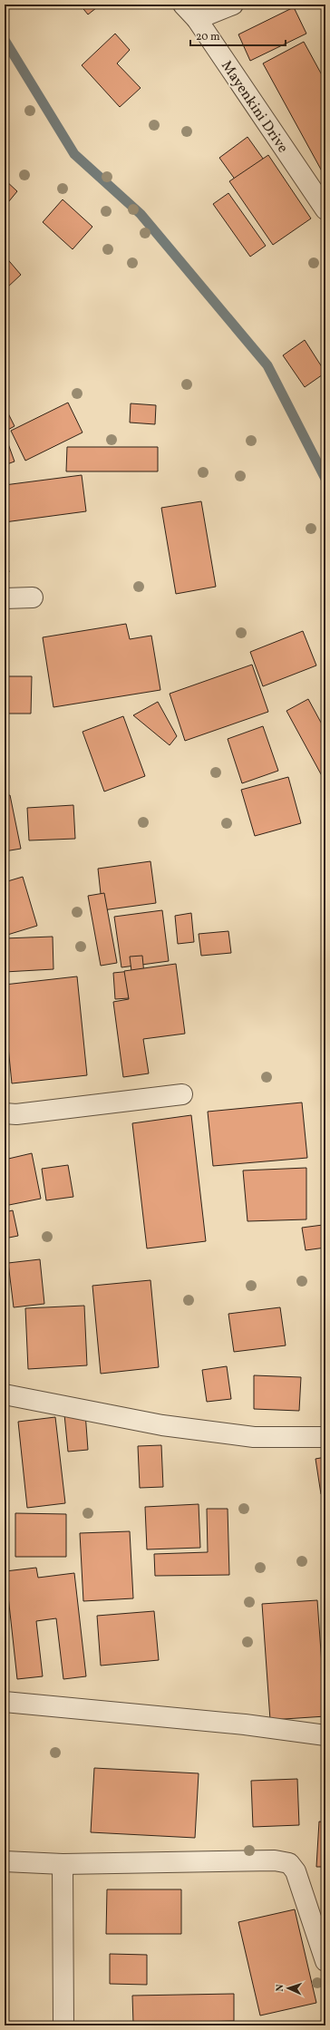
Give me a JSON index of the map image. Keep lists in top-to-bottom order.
{
  "streets": {
    "street": ["Mayenkini Drive"]
  },
  "scale_bar": "20 m",
  "north": "left"
}
